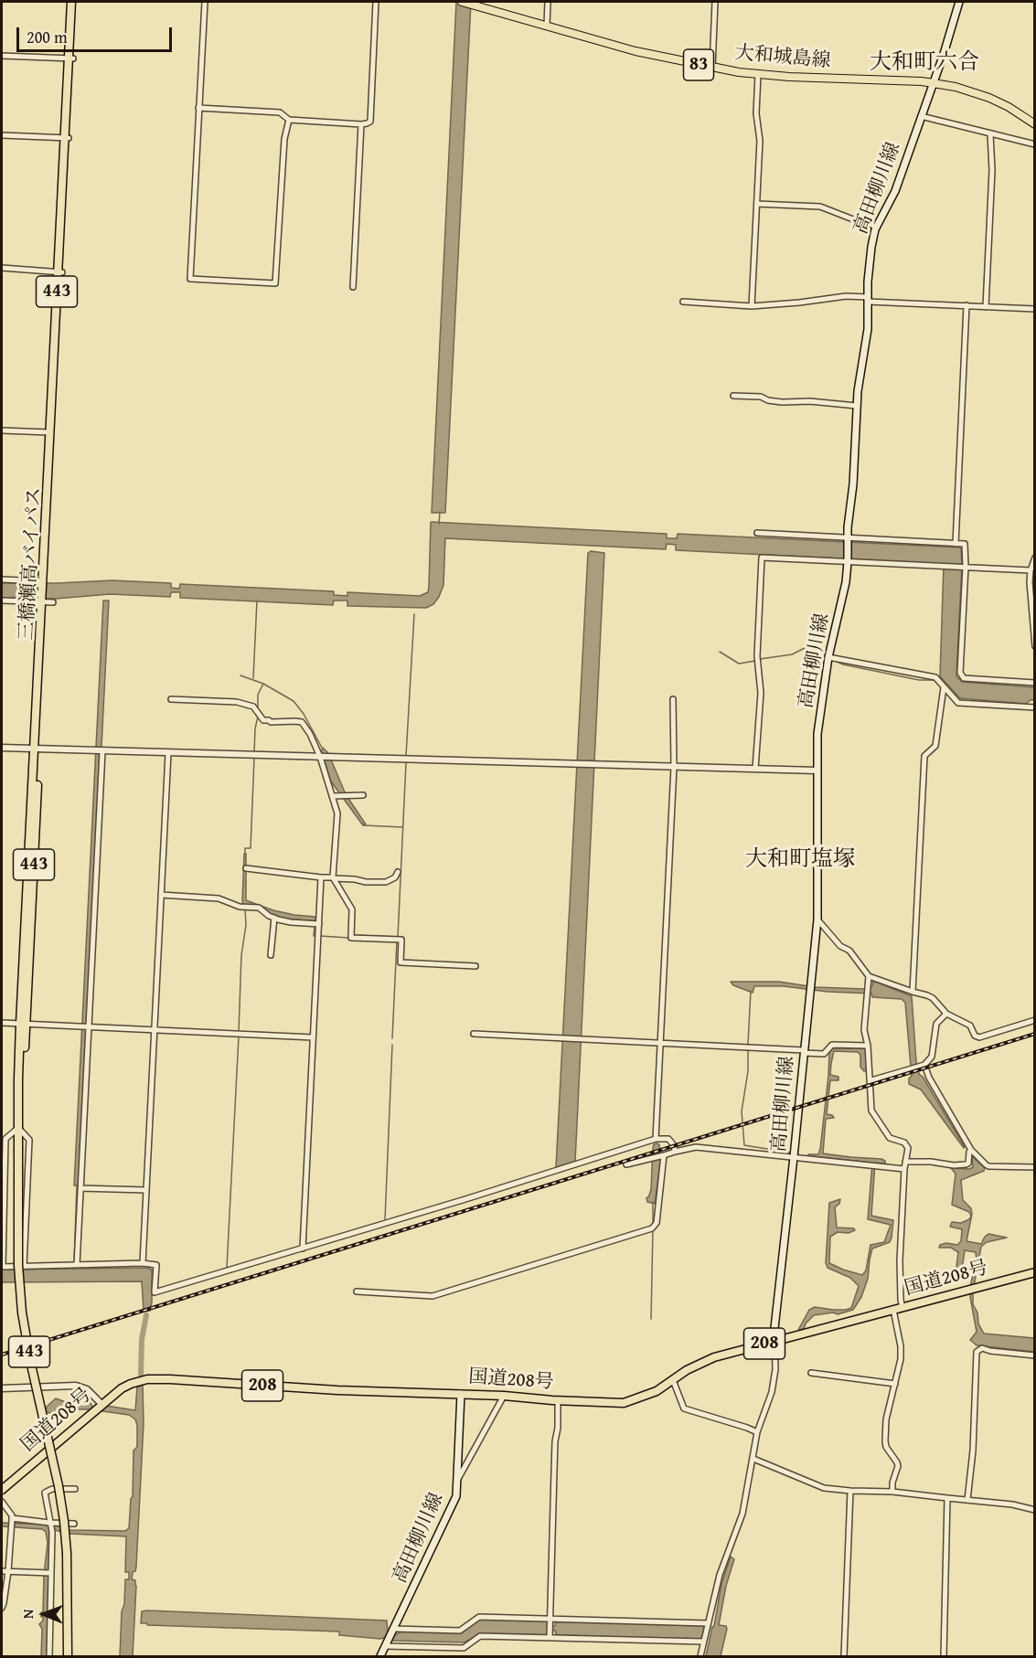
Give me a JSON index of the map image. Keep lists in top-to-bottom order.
{
  "streets": {
    "highway": [
      "443",
      "三橋瀬高バイパス",
      "国道208号",
      "208"
    ],
    "main road": ["大和城島線", "83", "高田柳川線"]
  },
  "crossings": [
    ["大和城島線", "高田柳川線"],
    ["高田柳川線", "国道208号"]
  ],
  "districts": ["大和町六合", "大和町塩塚"],
  "scale_bar": "200 m",
  "north": "left"
}
